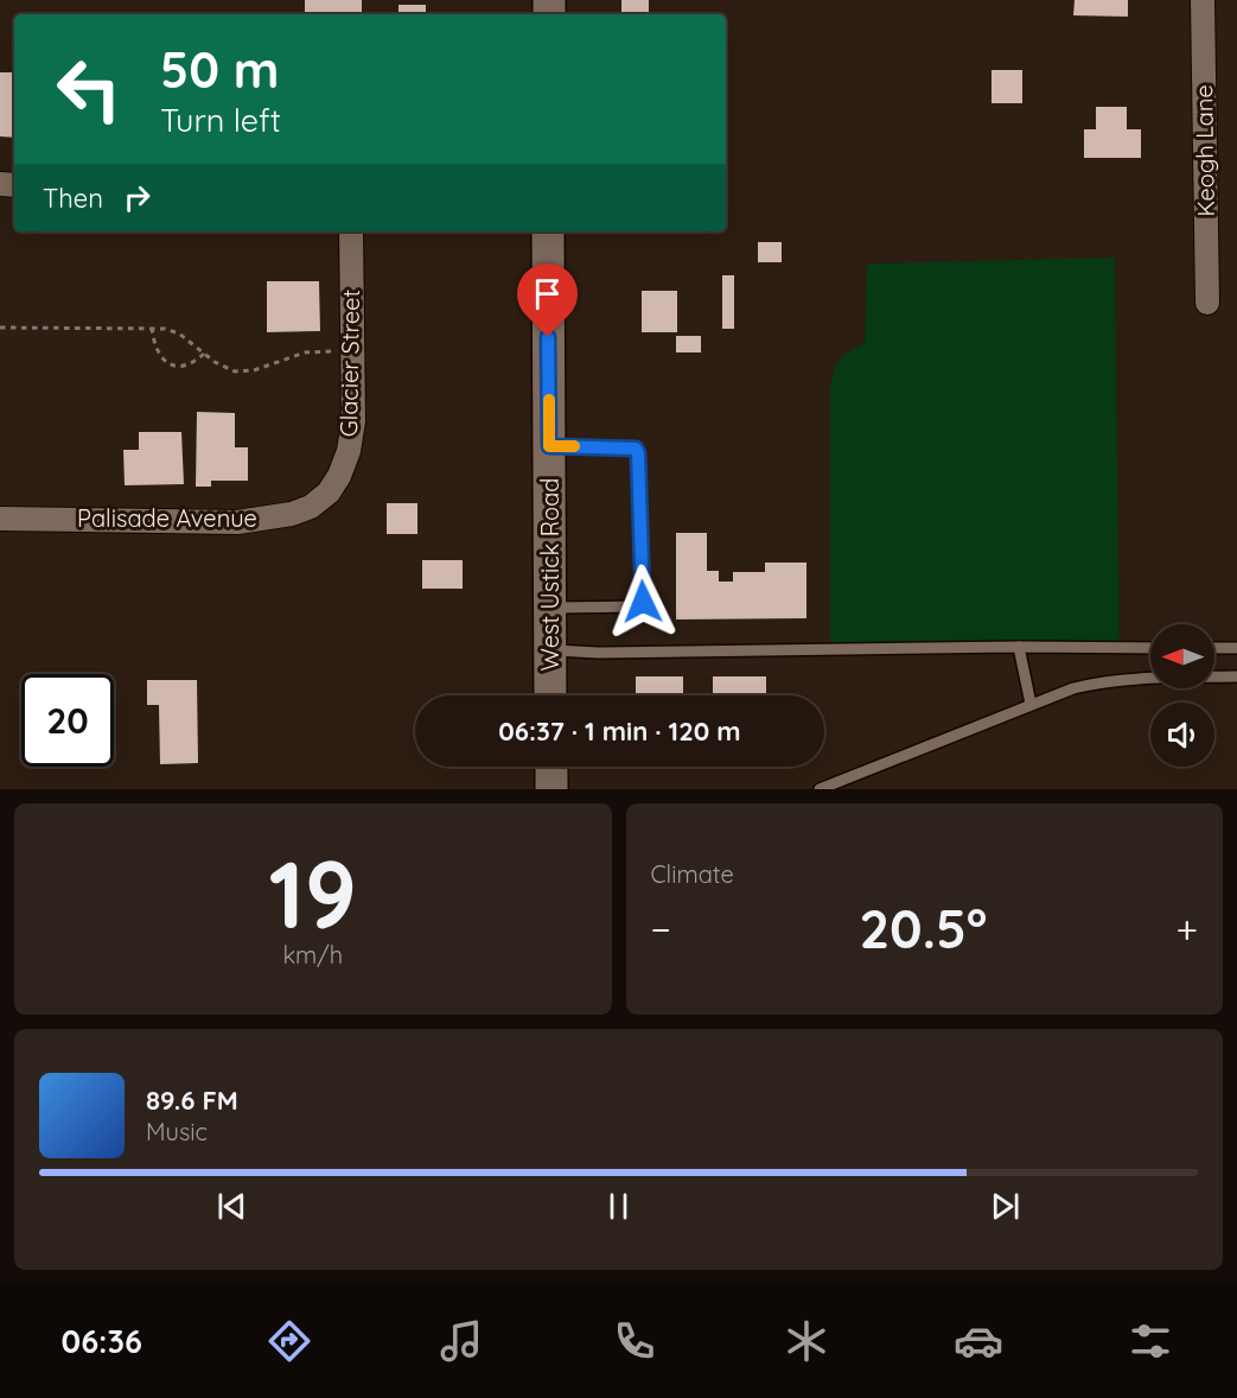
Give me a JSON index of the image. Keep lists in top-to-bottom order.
{
  "streets": {
    "main road": ["West Ustick Road"],
    "street": ["Keogh Lane", "Glacier Street", "Palisade Avenue"]
  },
  "crossings": [
    ["Glacier Street", "Palisade Avenue"]
  ],
  "north": "left",
  "page": {
    "turn": ["50 m", "Turn left"],
    "then": "Then",
    "limit": "20",
    "trip": "06:37 · 1 min · 120 m",
    "tile": [
      ["19", "km/h"],
      "Climate"
    ],
    "heat": ["−", "20.5°", "+"],
    "song": ["89.6 FM", "Music"],
    "tabs": "06:36"
  }
}
